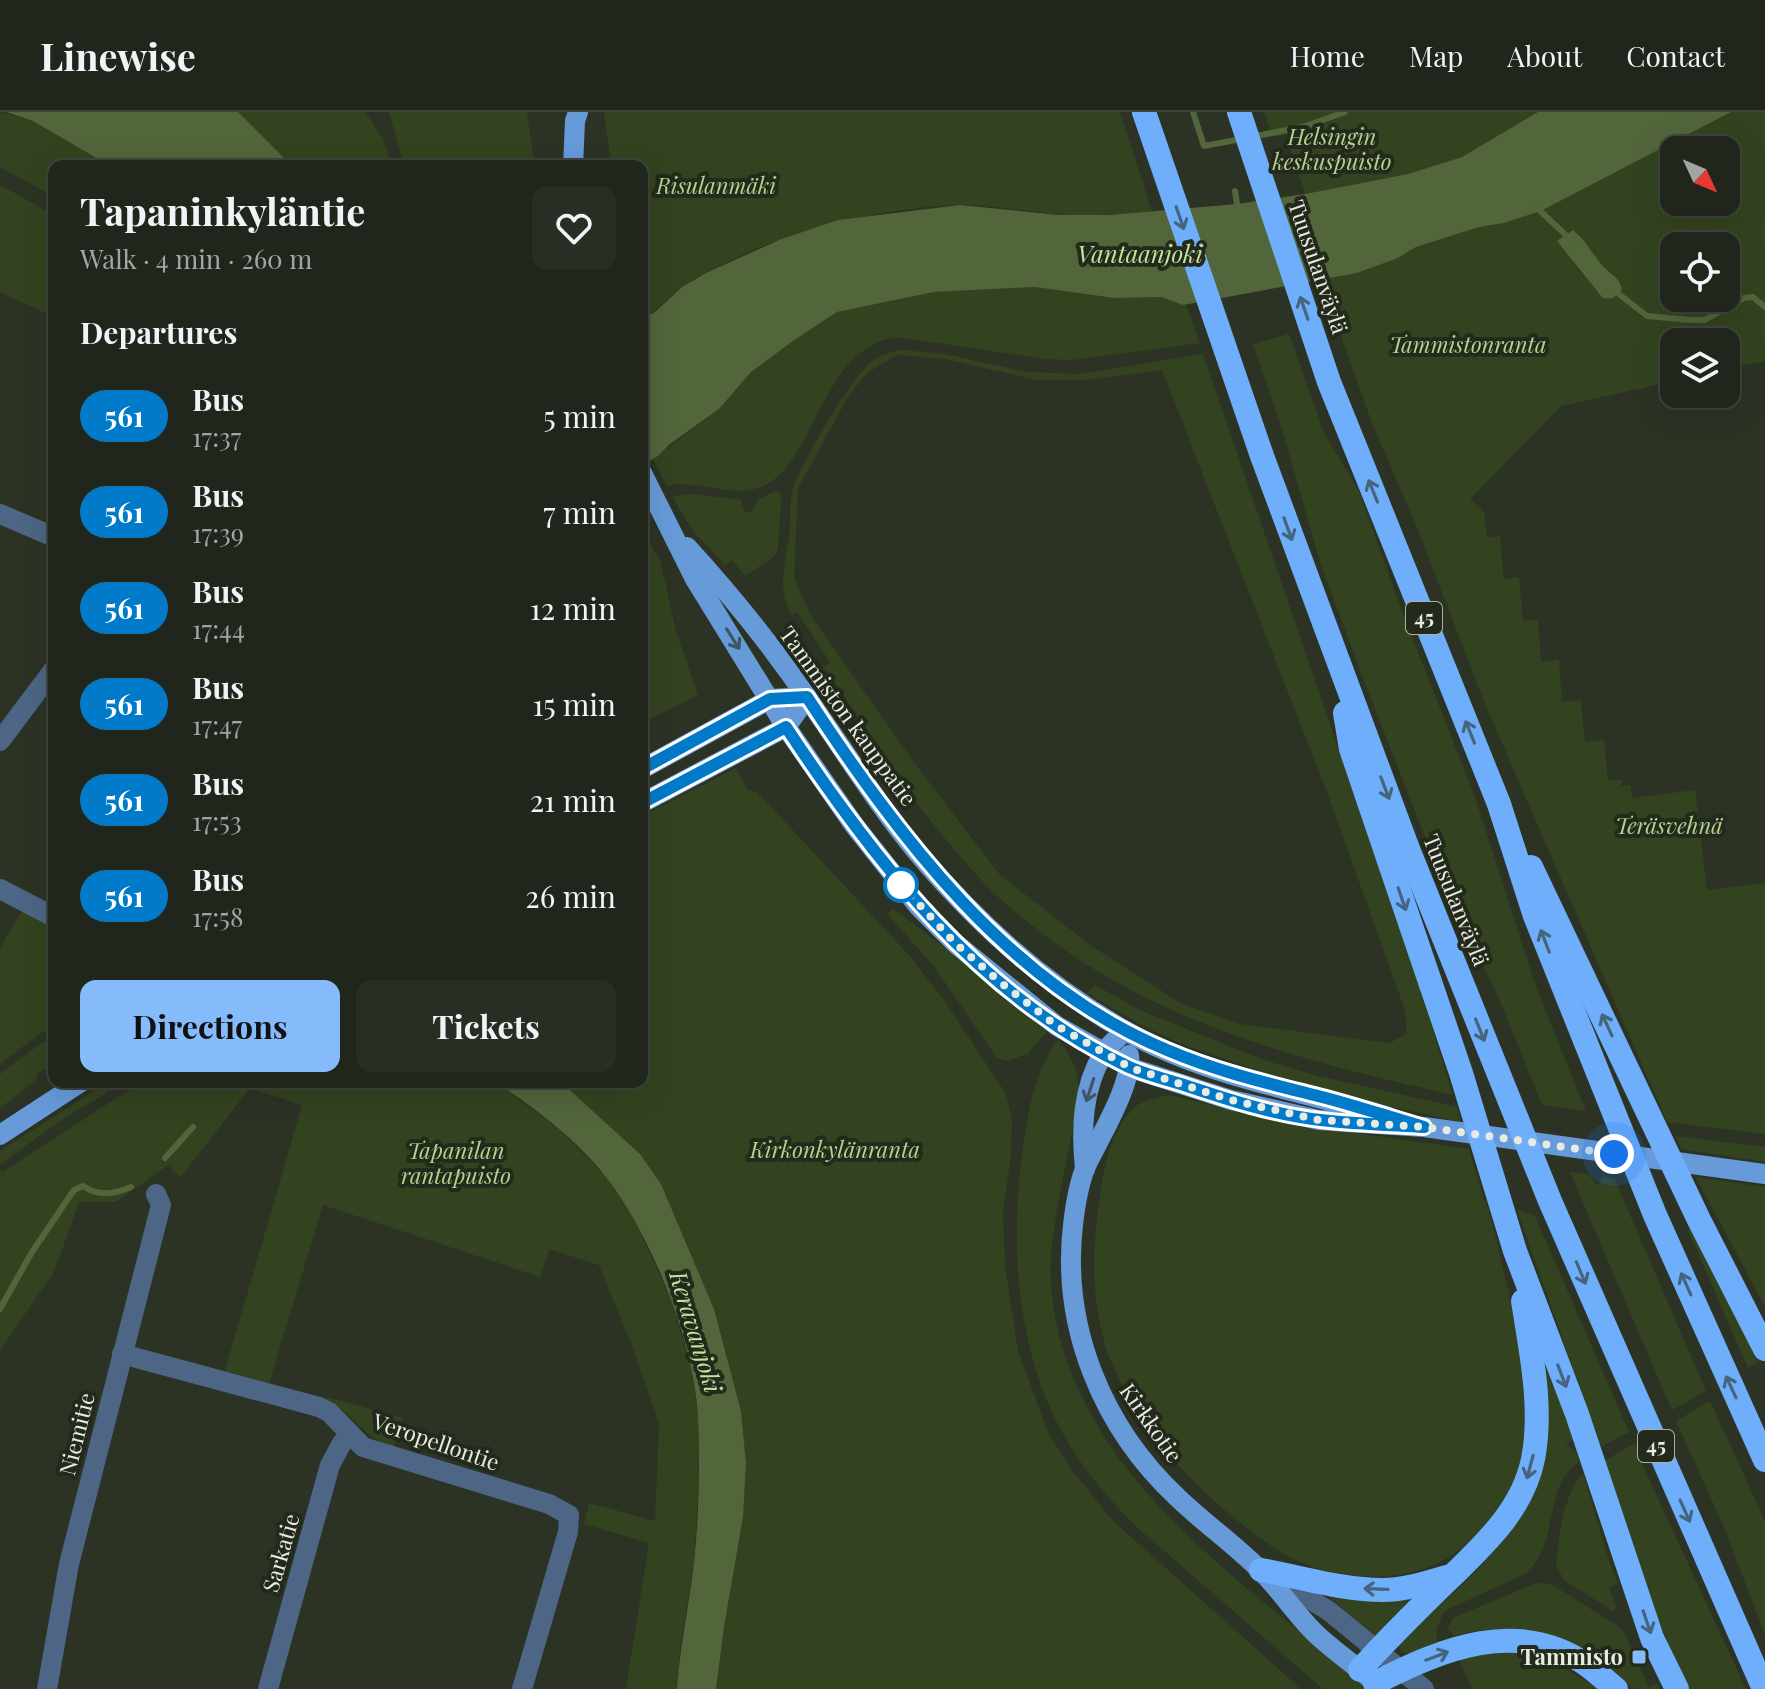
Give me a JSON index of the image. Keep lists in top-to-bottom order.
{
  "streets": {
    "highway": ["Tuusulanväylä", "45"],
    "main road": ["Tammiston kauppatie", "Kirkkotie"],
    "street": ["Niemitie", "Veropellontie", "Sarkatie"]
  },
  "crossings": [
    ["Tammiston kauppatie", "Kirkkotie"],
    ["Niemitie", "Veropellontie"],
    ["Veropellontie", "Sarkatie"]
  ],
  "water": ["Vantaanjoki", "Keravanjoki"],
  "parks": [
    "Helsingin keskuspuisto",
    "Risulanmäki",
    "Tammistonranta",
    "Teräsvehnä",
    "Kirkonkylänranta",
    "Tapanilan rantapuisto"
  ],
  "places": {
    "transit": ["Tammisto"]
  },
  "lines": ["bus line 561"],
  "north": "bottom right",
  "page": {
    "header": "Linewise",
    "nav": [
      "Home",
      "Map",
      "About",
      "Contact"
    ],
    "heading": [
      ["Tapaninkyläntie", "Walk · 4 min · 260 m"],
      "Departures"
    ],
    "list": [
      {
        "mark": "561",
        "name": "Bus",
        "note": "17:37",
        "value": "5 min"
      },
      {
        "mark": "561",
        "name": "Bus",
        "note": "17:39",
        "value": "7 min"
      },
      {
        "mark": "561",
        "name": "Bus",
        "note": "17:44",
        "value": "12 min"
      },
      {
        "mark": "561",
        "name": "Bus",
        "note": "17:47",
        "value": "15 min"
      },
      {
        "mark": "561",
        "name": "Bus",
        "note": "17:53",
        "value": "21 min"
      },
      {
        "mark": "561",
        "name": "Bus",
        "note": "17:58",
        "value": "26 min"
      }
    ],
    "buttons": ["Directions", "Tickets"]
  }
}
